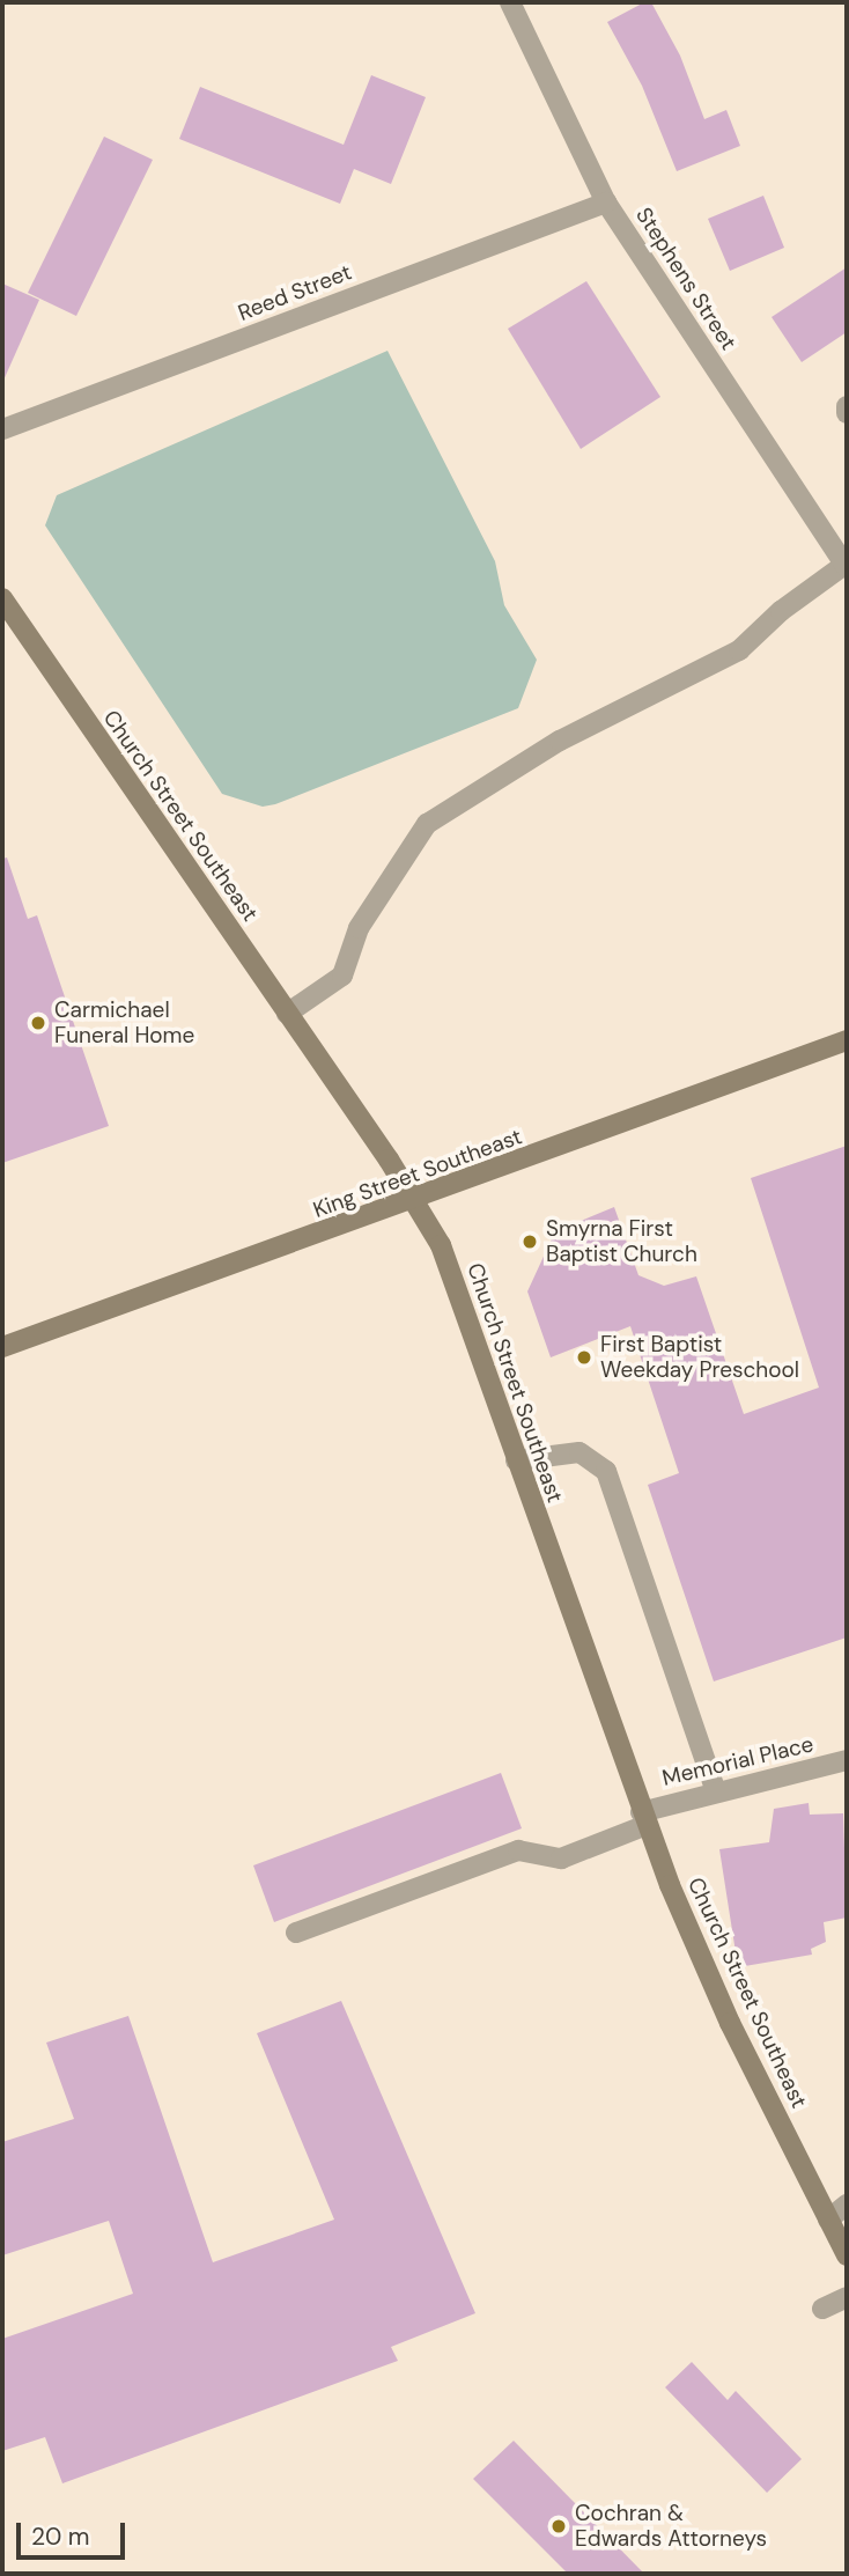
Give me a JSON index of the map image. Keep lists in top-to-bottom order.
{
  "streets": {
    "street": [
      "Stephens Street",
      "Reed Street",
      "Church Street Southeast",
      "King Street Southeast",
      "Memorial Place"
    ]
  },
  "crossings": [
    ["Stephens Street", "Reed Street"],
    ["Church Street Southeast", "King Street Southeast"],
    ["Church Street Southeast", "Memorial Place"]
  ],
  "places": [
    "Carmichael Funeral Home",
    "Smyrna First Baptist Church",
    "First Baptist Weekday Preschool",
    "Cochran & Edwards Attorneys"
  ],
  "scale_bar": "20 m"
}
